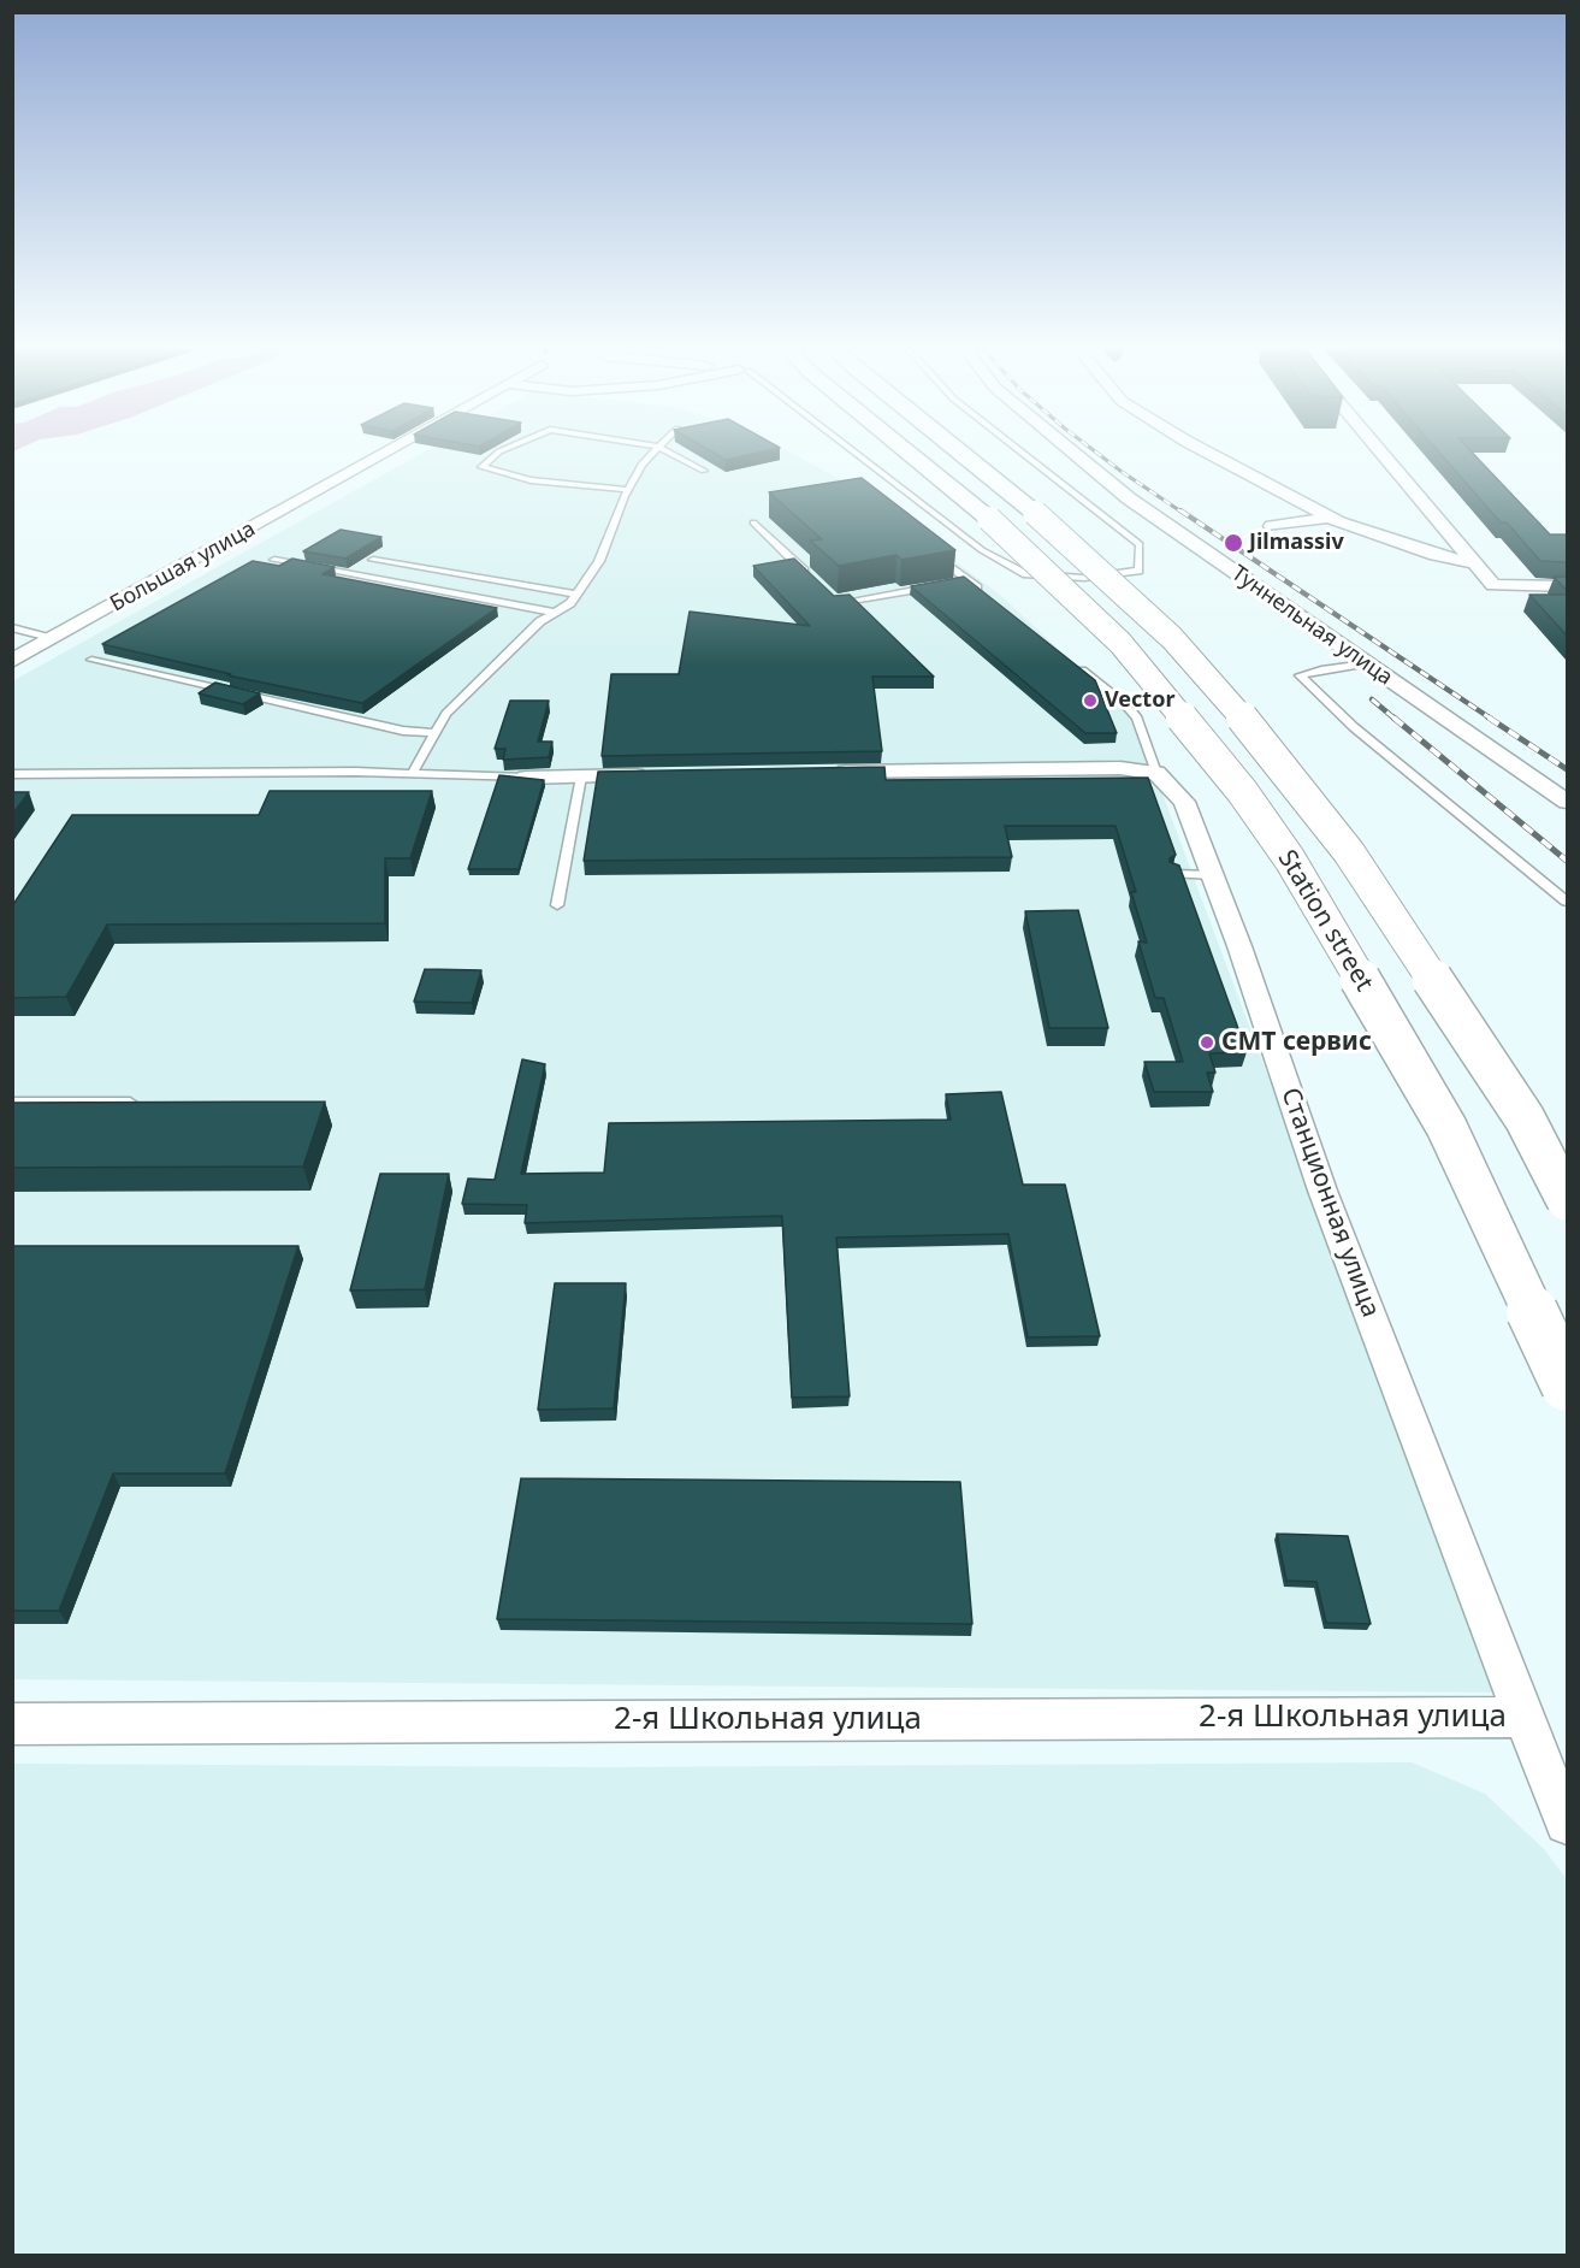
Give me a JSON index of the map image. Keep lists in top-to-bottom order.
{
  "streets": {
    "main road": ["Station street"],
    "street": [
      "Большая улица",
      "Туннельная улица",
      "Станционная улица",
      "2-я Школьная улица"
    ]
  },
  "crossings": [
    ["Станционная улица", "2-я Школьная улица"]
  ],
  "places": ["Jilmassiv", "Vector", "СМТ сервис"]
}
